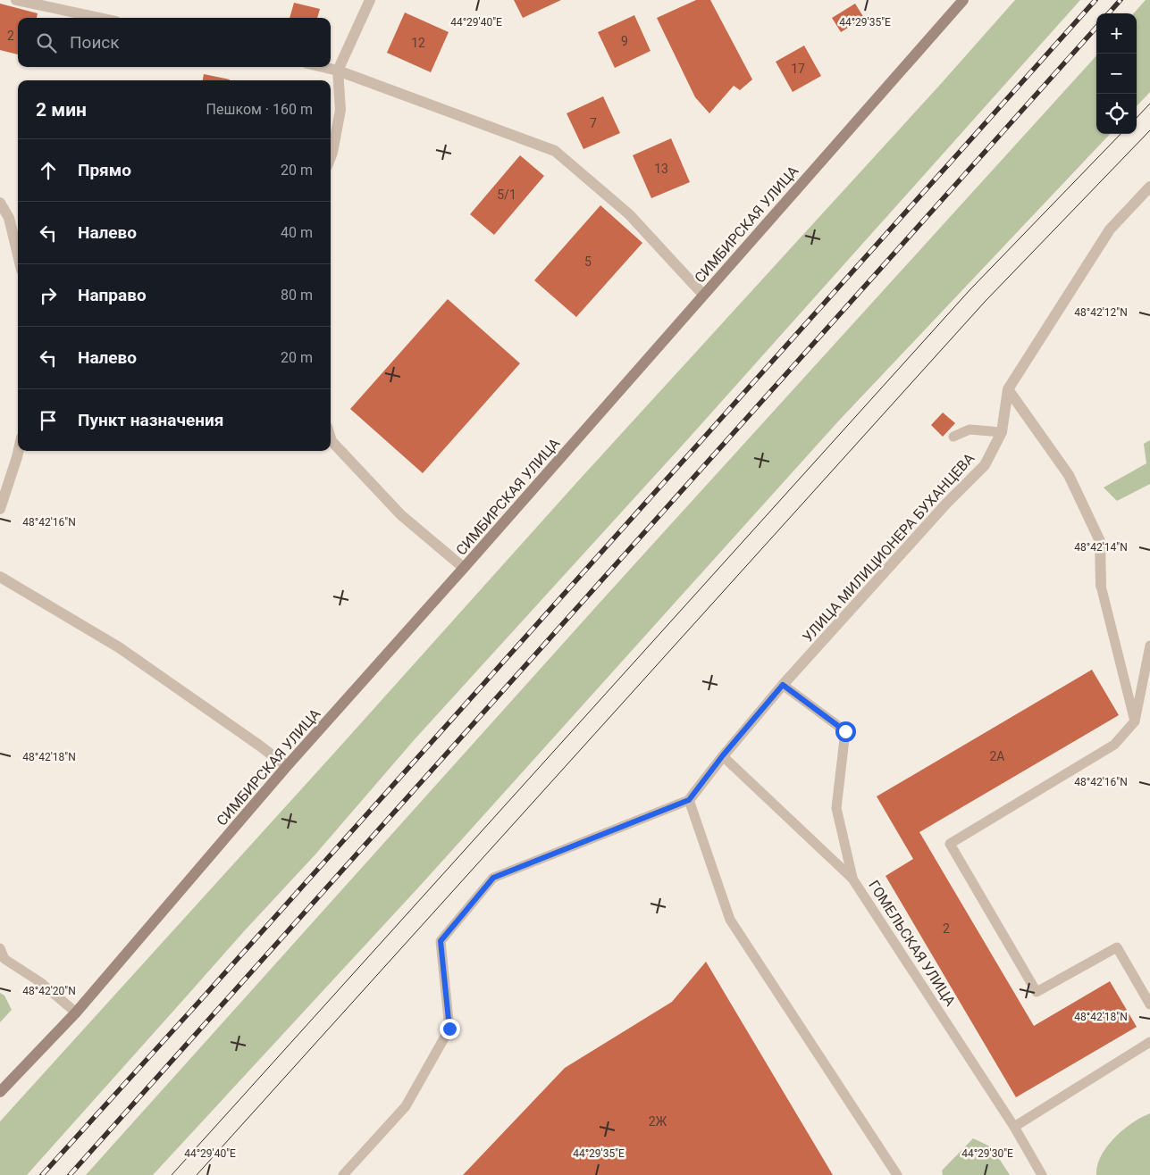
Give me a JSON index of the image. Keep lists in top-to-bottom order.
{
  "streets": {
    "main road": ["СИМБИРСКАЯ УЛИЦА"],
    "street": ["УЛИЦА МИЛИЦИОНЕРА БУХАНЦЕВА"],
    "lane": ["ГОМЕЛЬСКАЯ УЛИЦА"]
  },
  "crossings": [
    ["УЛИЦА МИЛИЦИОНЕРА БУХАНЦЕВА", "ГОМЕЛЬСКАЯ УЛИЦА"]
  ],
  "house_numbers": [
    "2",
    "9",
    "12",
    "17",
    "7",
    "13",
    "5/1",
    "5",
    "2А",
    "2",
    "2Ж"
  ],
  "page": {
    "map_buttons": ["+", "−"],
    "search": "Поиск",
    "heading": ["2 мин", "Пешком · 160 m"],
    "list": [
      ["Прямо", "20 m"],
      ["Налево", "40 m"],
      ["Направо", "80 m"],
      ["Налево", "20 m"],
      "Пункт назначения"
    ]
  },
  "coordinates": [
    "44°29'40\"E",
    "44°29'35\"E",
    "48°42'12\"N",
    "48°42'16\"N",
    "48°42'14\"N",
    "48°42'18\"N",
    "48°42'20\"N",
    "44°29'30\"E"
  ]
}
